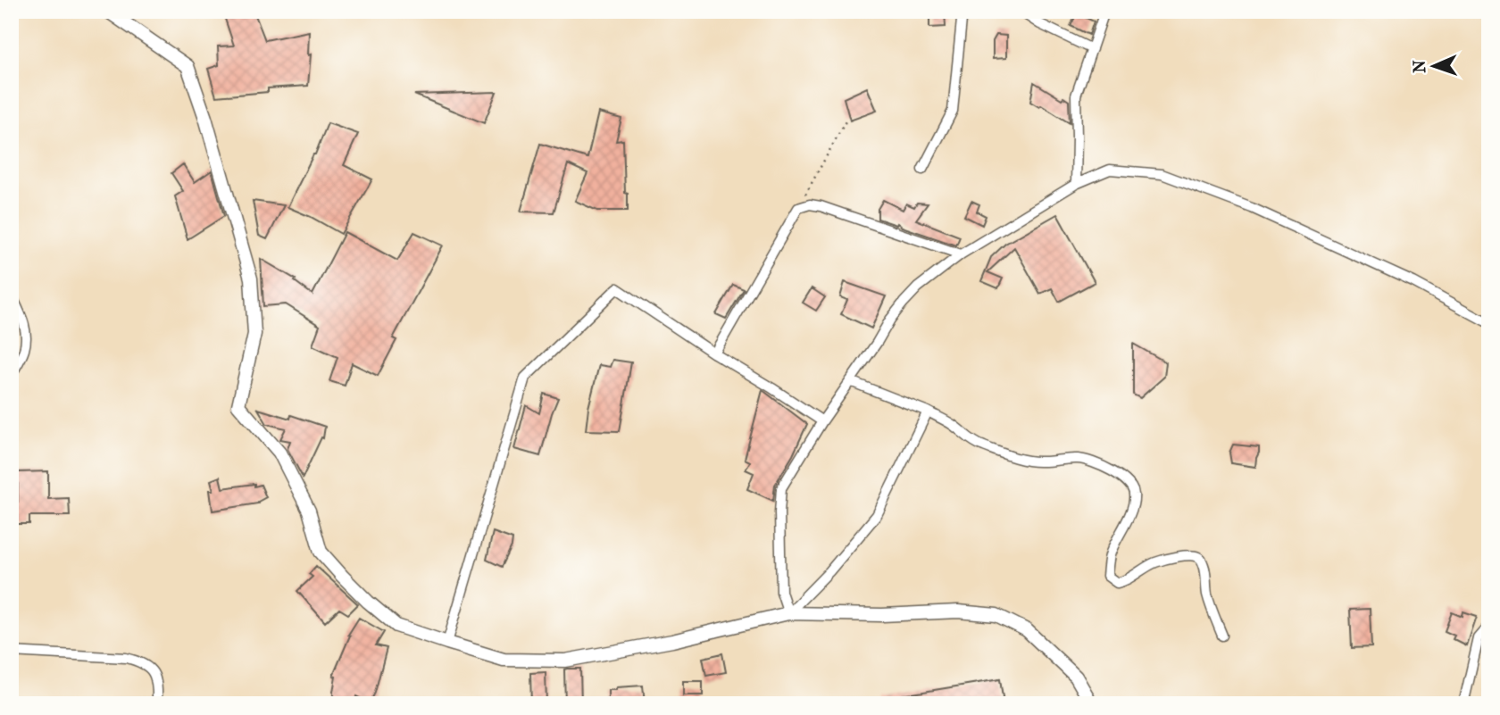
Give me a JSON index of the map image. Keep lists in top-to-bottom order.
{
  "north": "left"
}
